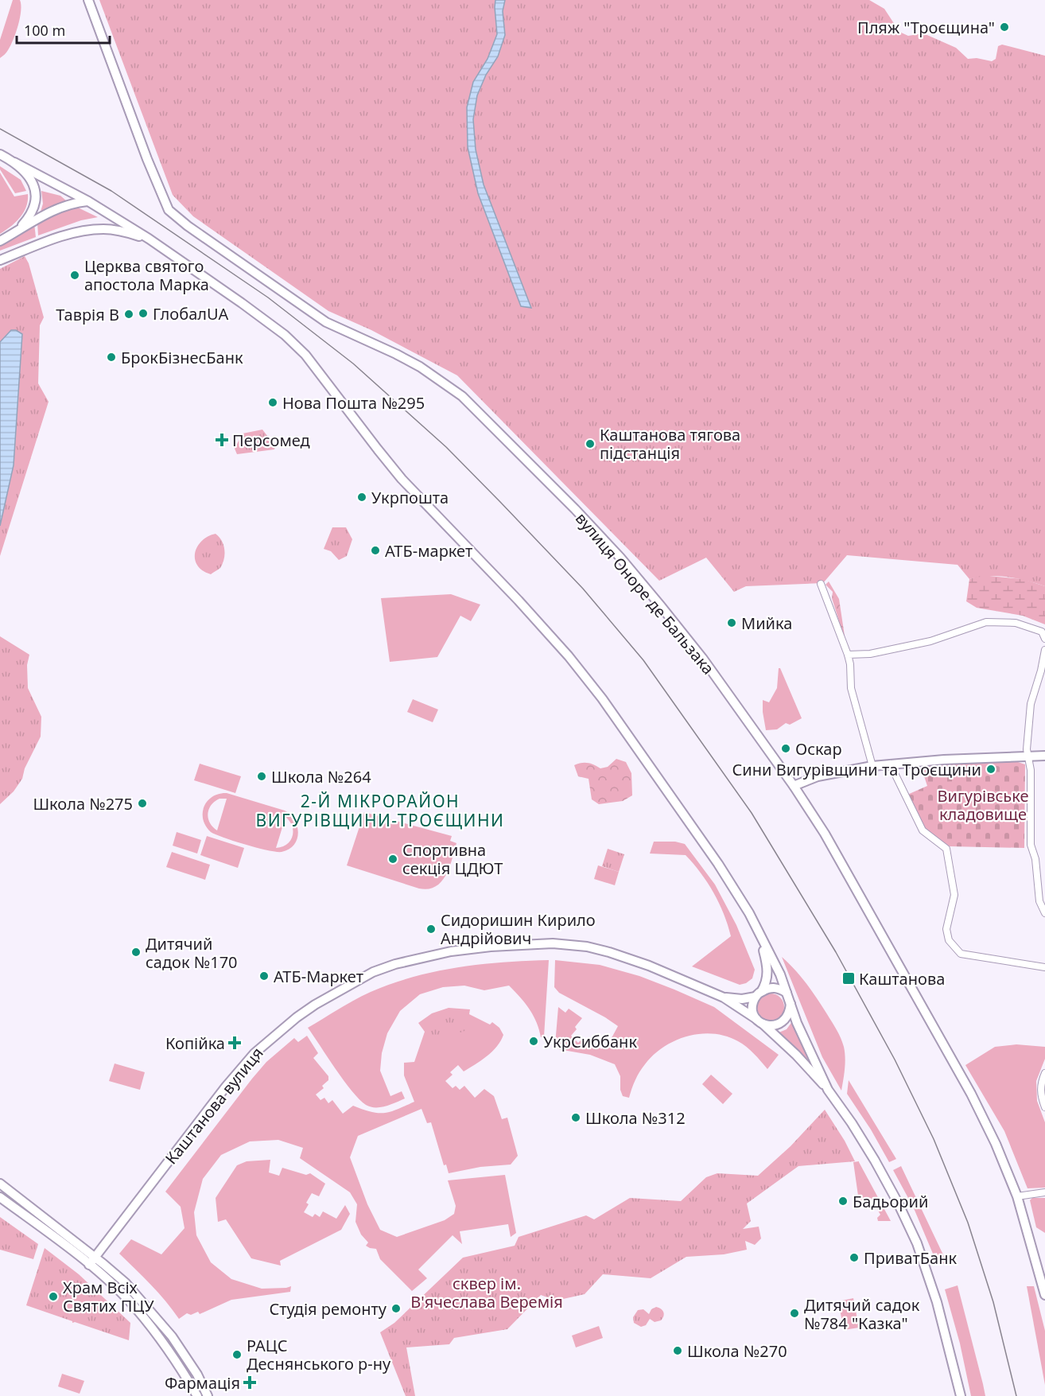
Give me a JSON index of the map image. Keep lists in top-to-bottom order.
{
  "streets": {
    "street": ["вулиця Оноре де Бальзака", "Каштанова вулиця"]
  },
  "districts": ["2-Й МІКРОРАЙОН ВИГУРІВЩИНИ-ТРОЄЩИНИ"],
  "parks": ["Вигурівське кладовище", "сквер ім. В'ячеслава Веремія"],
  "places": {
    "other": [
      "Пляж \"Троєщина\"",
      "Церква святого апостола Марка",
      "ГлобалUA",
      "Таврія В",
      "БрокБізнесБанк",
      "Нова Пошта №295",
      "Каштанова тягова пiдстанцiя",
      "Укрпошта",
      "АТБ-маркет",
      "Мийка",
      "Оскар",
      "Сини Вигурівщини та Троєщини",
      "Школа №264",
      "Школа №275",
      "Спортивна секція ЦДЮТ",
      "Сидоришин Кирило Андрійович",
      "Дитячий садок №170",
      "АТБ-Маркет",
      "УкрСиббанк",
      "Школа №312",
      "Бадьорий",
      "ПриватБанк",
      "Храм Всіх Святих ПЦУ",
      "Студія ремонту",
      "Дитячий садок №784 \"Казка\"",
      "Школа №270",
      "РАЦС Деснянського р-ну"
    ],
    "health": ["Персомед", "Копійка", "Фармація"],
    "transit": ["Каштанова"]
  },
  "scale_bar": "100 m"
}
